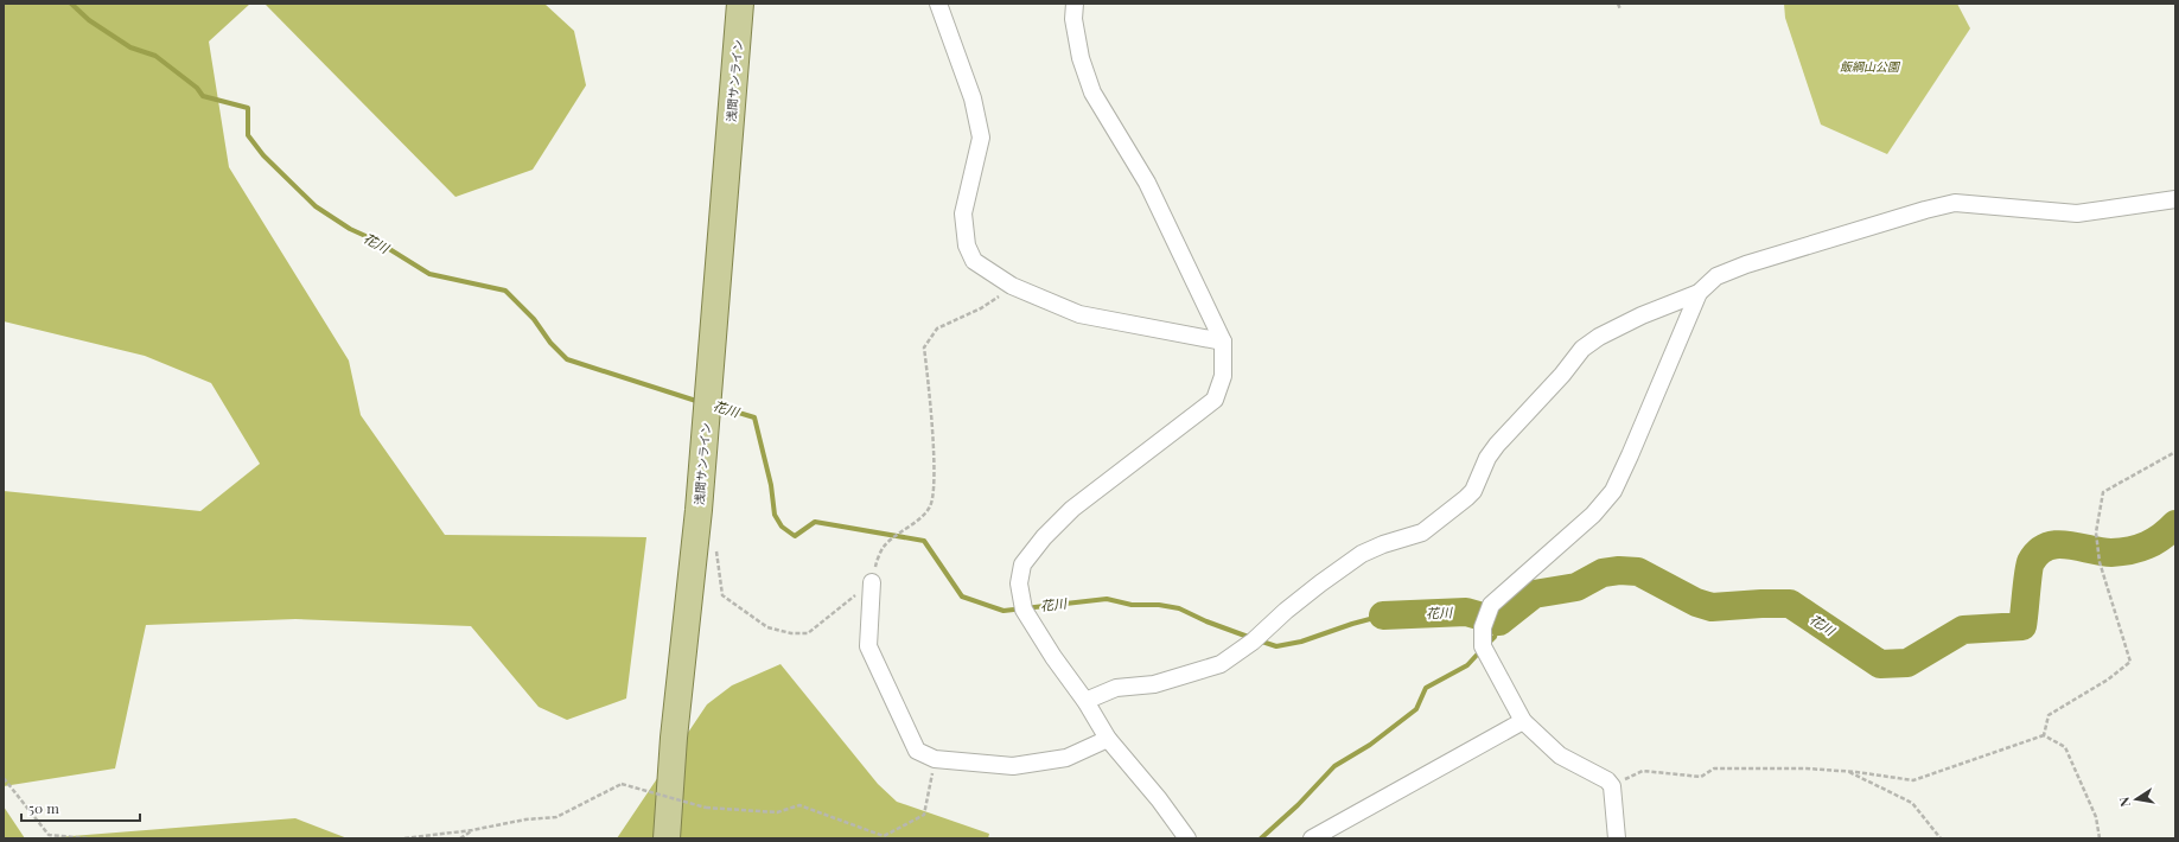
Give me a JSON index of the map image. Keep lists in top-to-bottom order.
{
  "streets": {
    "main road": ["浅間サンライン"]
  },
  "water": ["花川"],
  "parks": ["飯綱山公園"],
  "scale_bar": "50 m",
  "north": "left"
}
